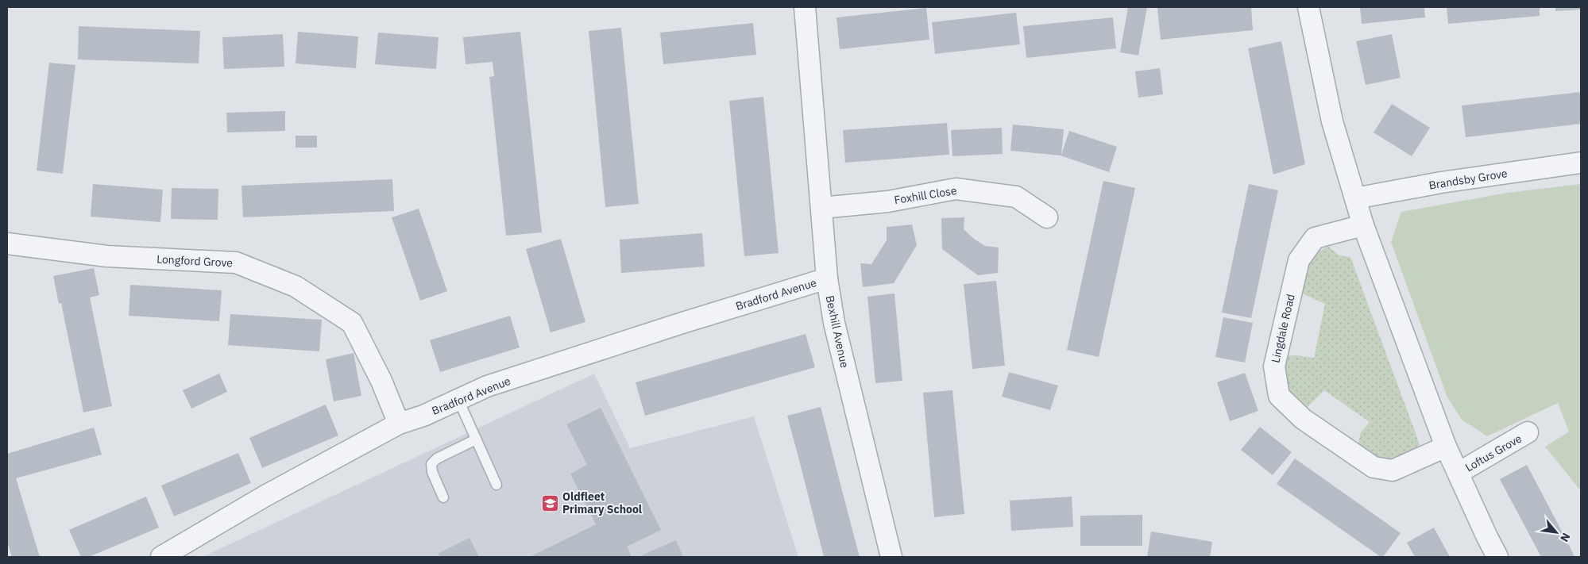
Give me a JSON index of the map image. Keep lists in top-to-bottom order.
{
  "streets": {
    "street": [
      "Brandsby Grove",
      "Foxhill Close",
      "Longford Grove",
      "Bradford Avenue",
      "Lingdale Road",
      "Bexhill Avenue",
      "Loftus Grove"
    ]
  },
  "crossings": [
    ["Foxhill Close", "Bexhill Avenue"],
    ["Longford Grove", "Bradford Avenue"],
    ["Bradford Avenue", "Bexhill Avenue"]
  ],
  "places": {
    "school or university": ["Oldfleet Primary School"]
  },
  "north": "bottom right"
}
